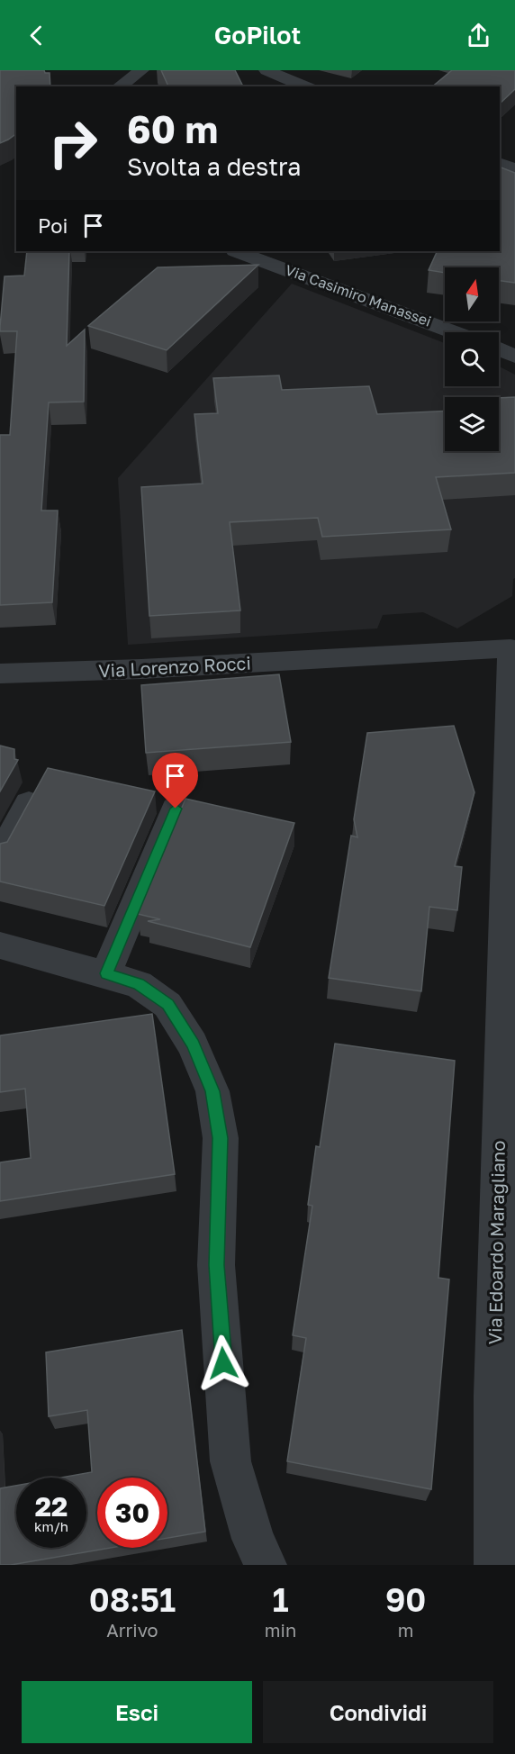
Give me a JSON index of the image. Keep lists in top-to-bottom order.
{
  "streets": {
    "street": ["Via Casimiro Manassei", "Via Lorenzo Rocci", "Via Edoardo Maragliano"]
  },
  "crossings": [
    ["Via Lorenzo Rocci", "Via Edoardo Maragliano"]
  ],
  "north": "top",
  "page": {
    "header": "GoPilot",
    "turn": ["60 m", "Svolta a destra"],
    "then": "Poi",
    "speed": "22 km/h",
    "limit": "30",
    "eta": [
      "08:51",
      "Arrivo",
      "1",
      "min",
      "90",
      "m"
    ],
    "buttons": ["Esci", "Condividi"]
  }
}
